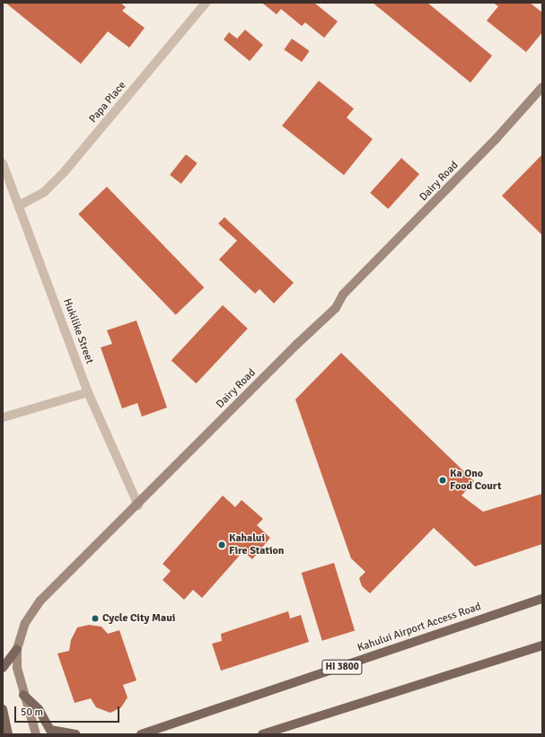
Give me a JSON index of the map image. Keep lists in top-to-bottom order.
{
  "streets": {
    "main road": ["Dairy Road", "Kahului Airport Access Road", "HI 3800"],
    "street": ["Papa Place", "Hukilike Street"]
  },
  "crossings": [
    ["Papa Place", "Hukilike Street"],
    ["Dairy Road", "Hukilike Street"]
  ],
  "places": ["Ka Ono Food Court", "Kahalui Fire Station", "Cycle City Maui"],
  "scale_bar": "50 m"
}
